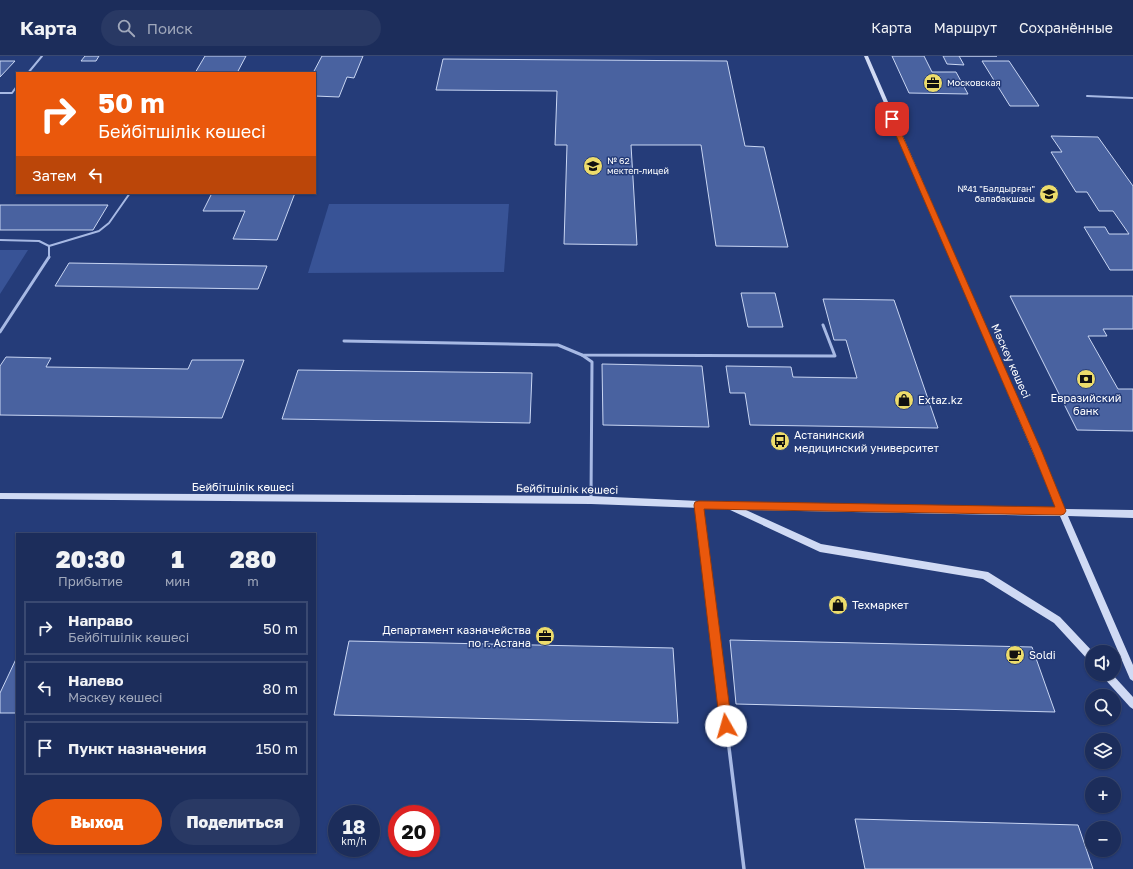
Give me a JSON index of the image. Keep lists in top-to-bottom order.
{
  "streets": {
    "main road": ["Мәскеу көшесі", "Бейбітшілік көшесі"]
  },
  "crossings": [
    ["Мәскеу көшесі", "Бейбітшілік көшесі"]
  ],
  "places": {
    "office": ["Московская", "Департамент казначейства по г. Астана"],
    "school or university": ["№ 62 мектеп-лицей", "№41 \"Балдырған\" балабақшасы"],
    "bank": ["Евразийский банк"],
    "shop": ["Extaz.kz", "Техмаркет"],
    "bus stop": ["Астанинский медицинский университет"],
    "cafe": ["Soldi"]
  },
  "page": {
    "header": "Карта",
    "search": "Поиск",
    "nav": ["Карта", "Маршрут", "Сохранённые"],
    "turn": ["50 m", "Бейбітшілік көшесі"],
    "then": "Затем",
    "eta": [
      "20:30",
      "Прибытие",
      "1",
      "мин",
      "280",
      "m"
    ],
    "list": [
      {
        "name": "Направо",
        "note": "Бейбітшілік көшесі",
        "value": "50 m"
      },
      {
        "name": "Налево",
        "note": "Мәскеу көшесі",
        "value": "80 m"
      },
      {
        "name": "Пункт назначения",
        "value": "150 m"
      }
    ],
    "map_buttons": ["+", "−"],
    "buttons": ["Выход", "Поделиться"],
    "speed": "18 km/h",
    "limit": "20"
  }
}
